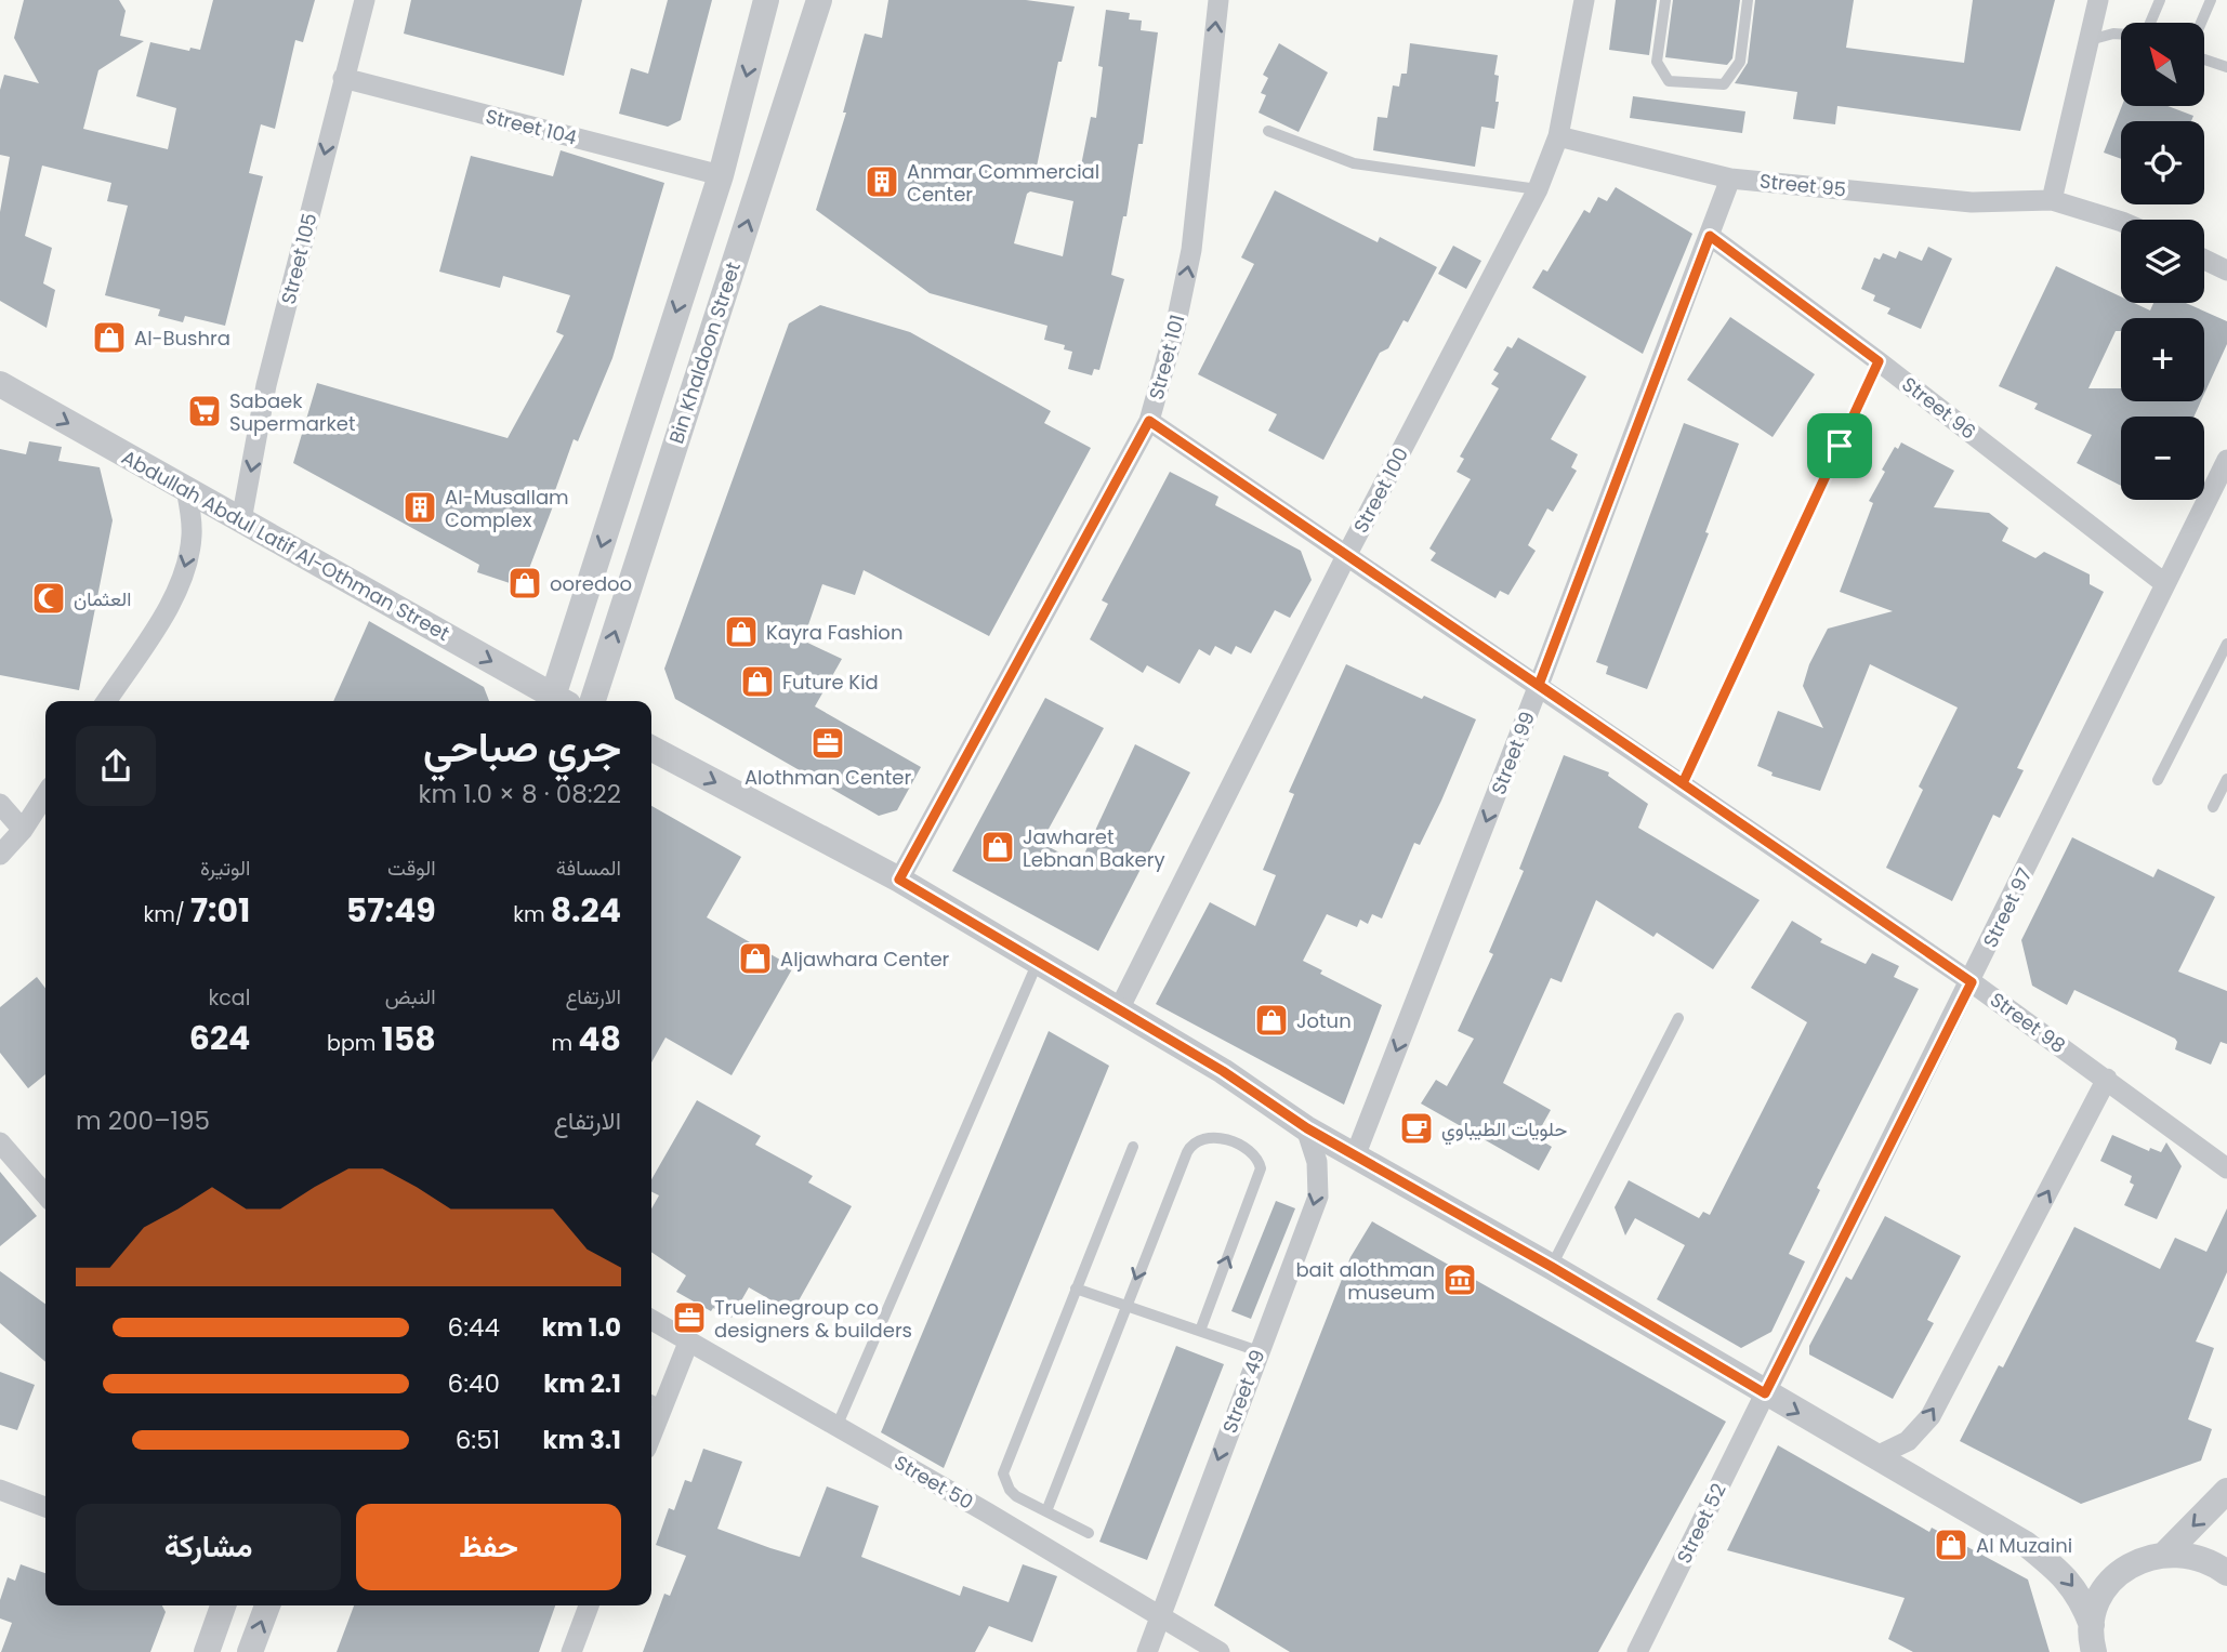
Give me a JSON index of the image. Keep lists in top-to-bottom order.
{
  "streets": {
    "street": [
      "Street 104",
      "Street 95",
      "Street 105",
      "Bin Khaldoon Street",
      "Street 101",
      "Street 96",
      "Street 100",
      "Abdullah Abdul Latif Al-Othman Street",
      "Street 99",
      "Street 97",
      "Street 98",
      "Street 49",
      "Street 50",
      "Street 52"
    ]
  },
  "crossings": [
    ["Street 104", "Street 105"],
    ["Street 104", "Bin Khaldoon Street"],
    ["Street 95", "Street 100"],
    ["Street 95", "Street 99"],
    ["Street 105", "Abdullah Abdul Latif Al-Othman Street"],
    ["Street 101", "Street 98"],
    ["Street 96", "Street 99"],
    ["Street 96", "Street 97"],
    ["Street 100", "Street 98"],
    ["Street 99", "Street 98"],
    ["Street 97", "Street 98"],
    ["Street 97", "Street 52"],
    ["Street 49", "Street 50"]
  ],
  "one_way": [
    "Street 105",
    "Street 101",
    "Abdullah Abdul Latif Al-Othman Street",
    "Street 99",
    "Street 49"
  ],
  "places": {
    "building": ["Anmar Commercial Center", "Al-Musallam Complex"],
    "shop": [
      "Al-Bushra",
      "ooredoo",
      "Kayra Fashion",
      "Future Kid",
      "Jawharet Lebnan Bakery",
      "Aljawhara Center",
      "Jotun",
      "Al Muzaini"
    ],
    "supermarket": ["Sabaek Supermarket"],
    "mosque": ["العثمان"],
    "office": ["Alothman Center", "Truelinegroup co designers & builders"],
    "cafe": ["حلويات الطيباوي"],
    "museum": ["bait alothman museum"]
  },
  "north": "top left",
  "page": {
    "map_buttons": ["+", "−"],
    "heading": ["جري صباحي", "08:22 · 8 × 1.0 km"],
    "stats": [
      ["المسافة", "8.24 km"],
      ["الوقت", "57:49"],
      ["الوتيرة", "7:01 /km"],
      ["الارتفاع", "48 m"],
      ["النبض", "158 bpm"],
      ["kcal", "624"]
    ],
    "chart": ["الارتفاع", "195–200 m"],
    "list": [
      {
        "name": "1.0 km",
        "note": "6:44"
      },
      {
        "name": "2.1 km",
        "note": "6:40"
      },
      {
        "name": "3.1 km",
        "note": "6:51"
      }
    ],
    "buttons": ["حفظ", "مشاركة"]
  }
}
